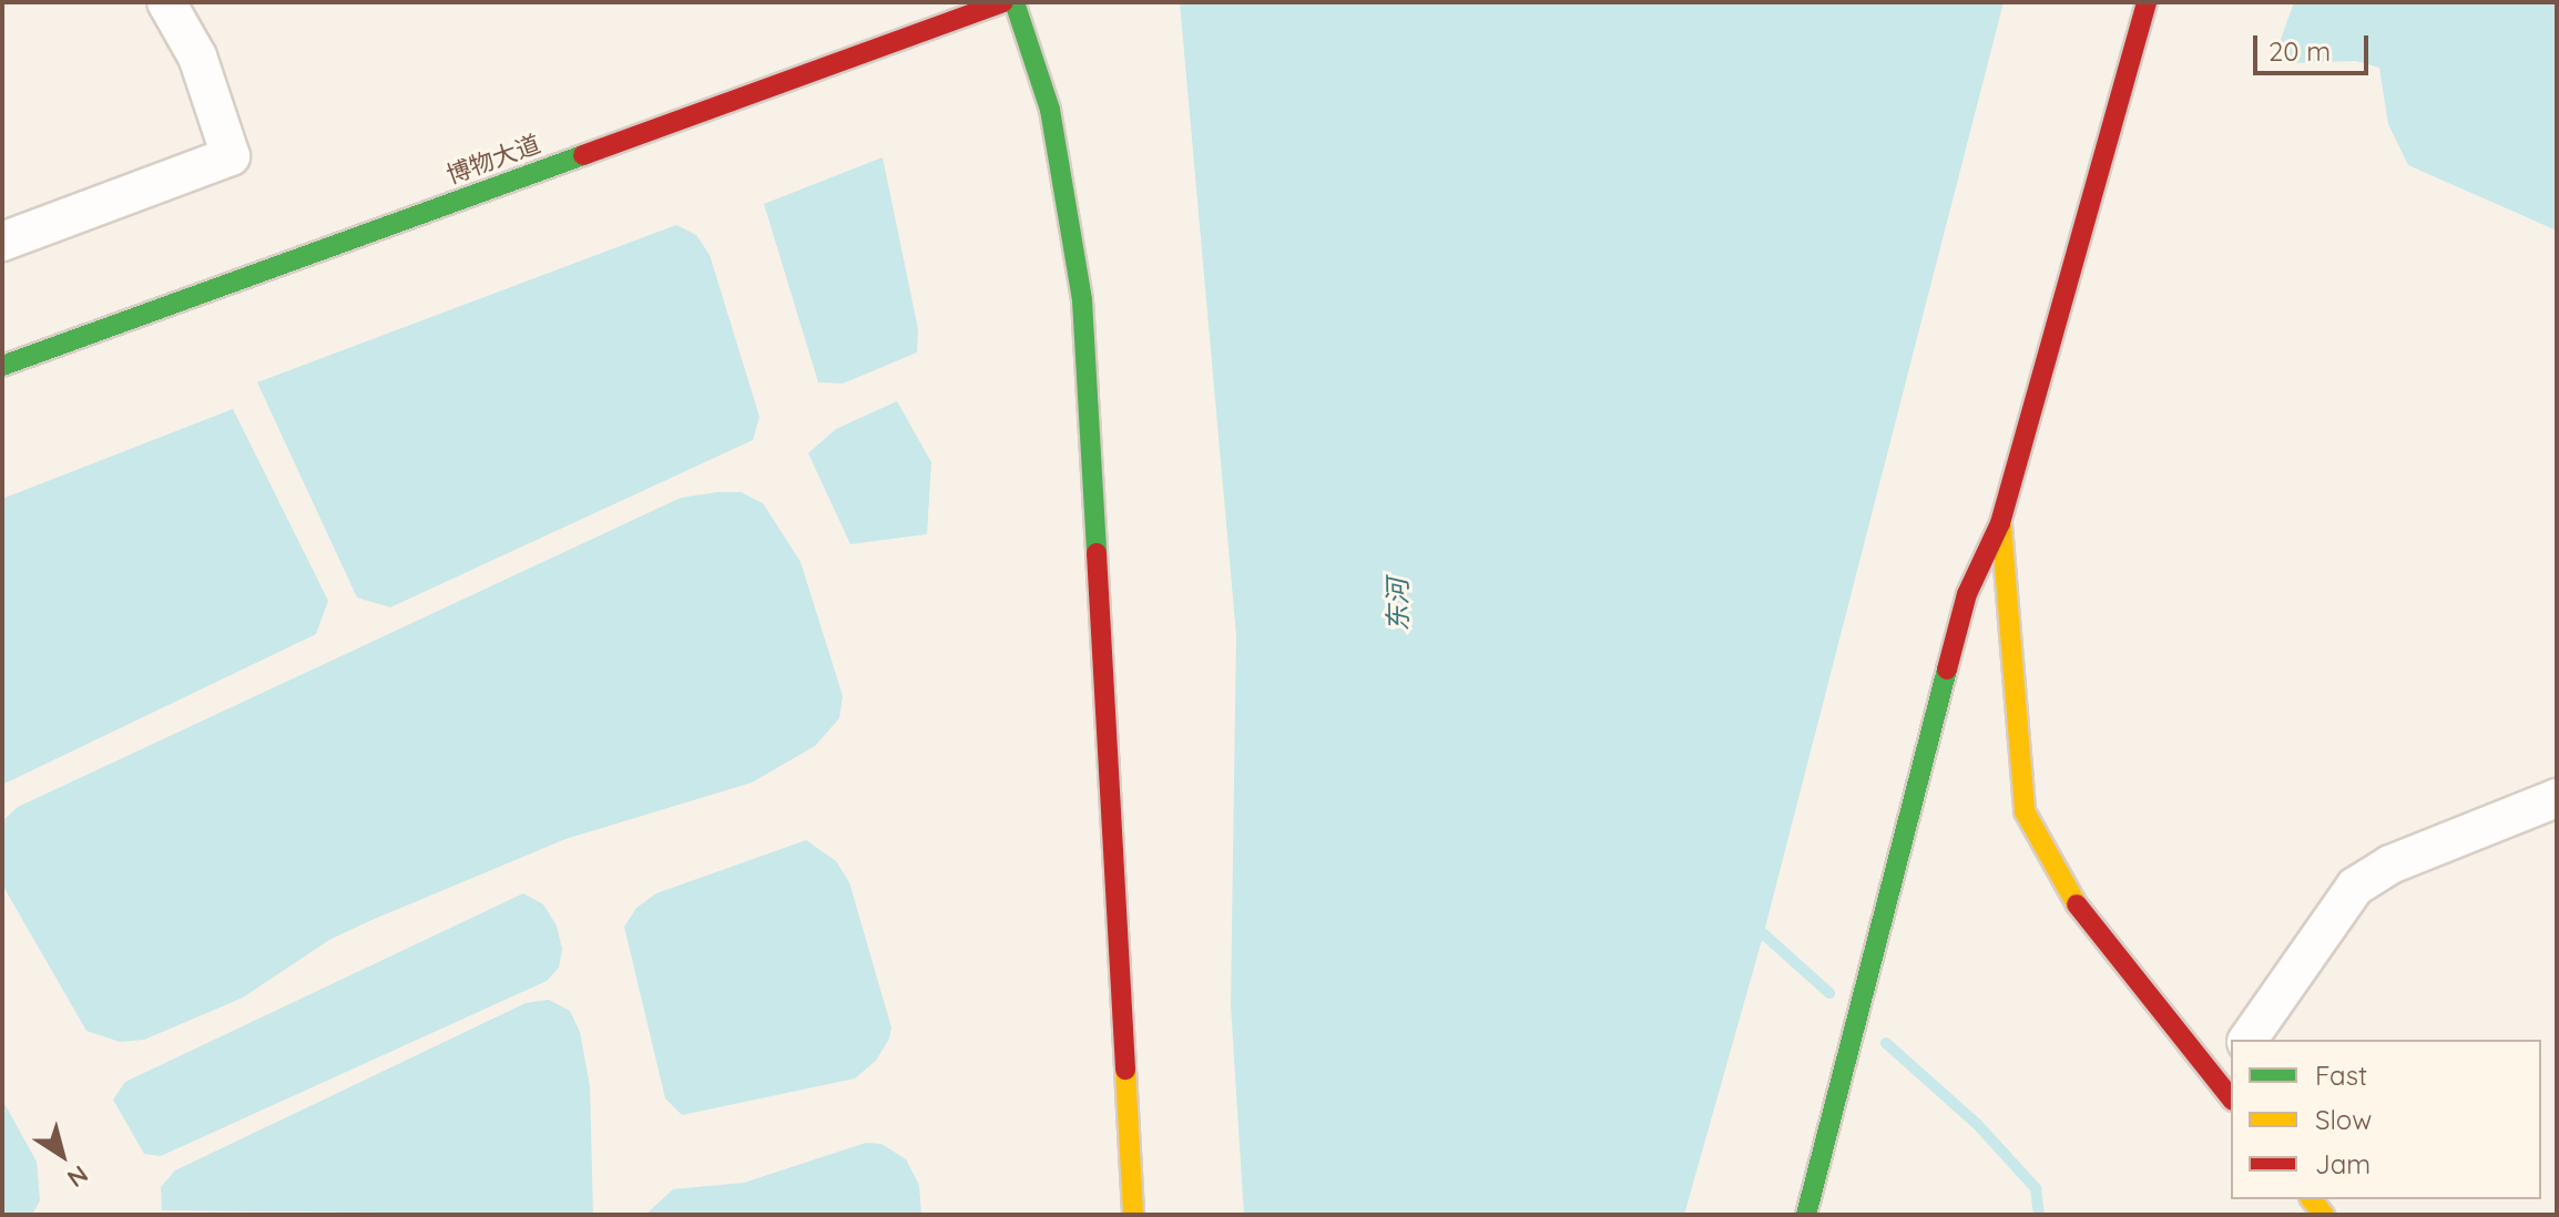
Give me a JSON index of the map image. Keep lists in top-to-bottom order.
{
  "streets": {
    "street": ["博物大道"]
  },
  "water": ["东河"],
  "legend": ["Fast", "Slow", "Jam"],
  "scale_bar": "20 m",
  "north": "bottom right"
}
